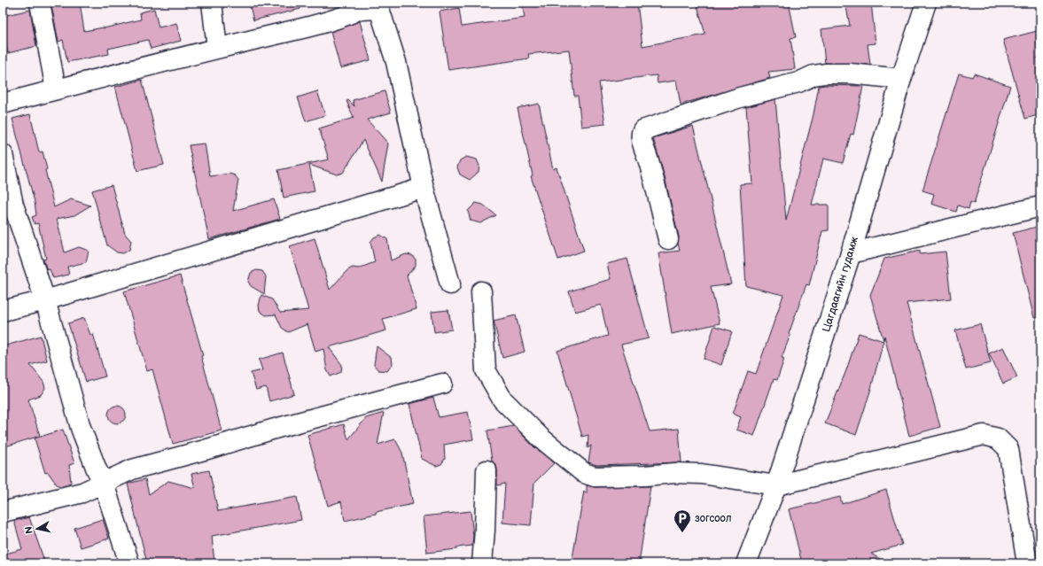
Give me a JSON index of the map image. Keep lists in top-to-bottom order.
{
  "streets": {
    "street": ["Цагдаагийн гудамж"]
  },
  "places": {
    "parking": ["зогсоол"]
  },
  "north": "left"
}
